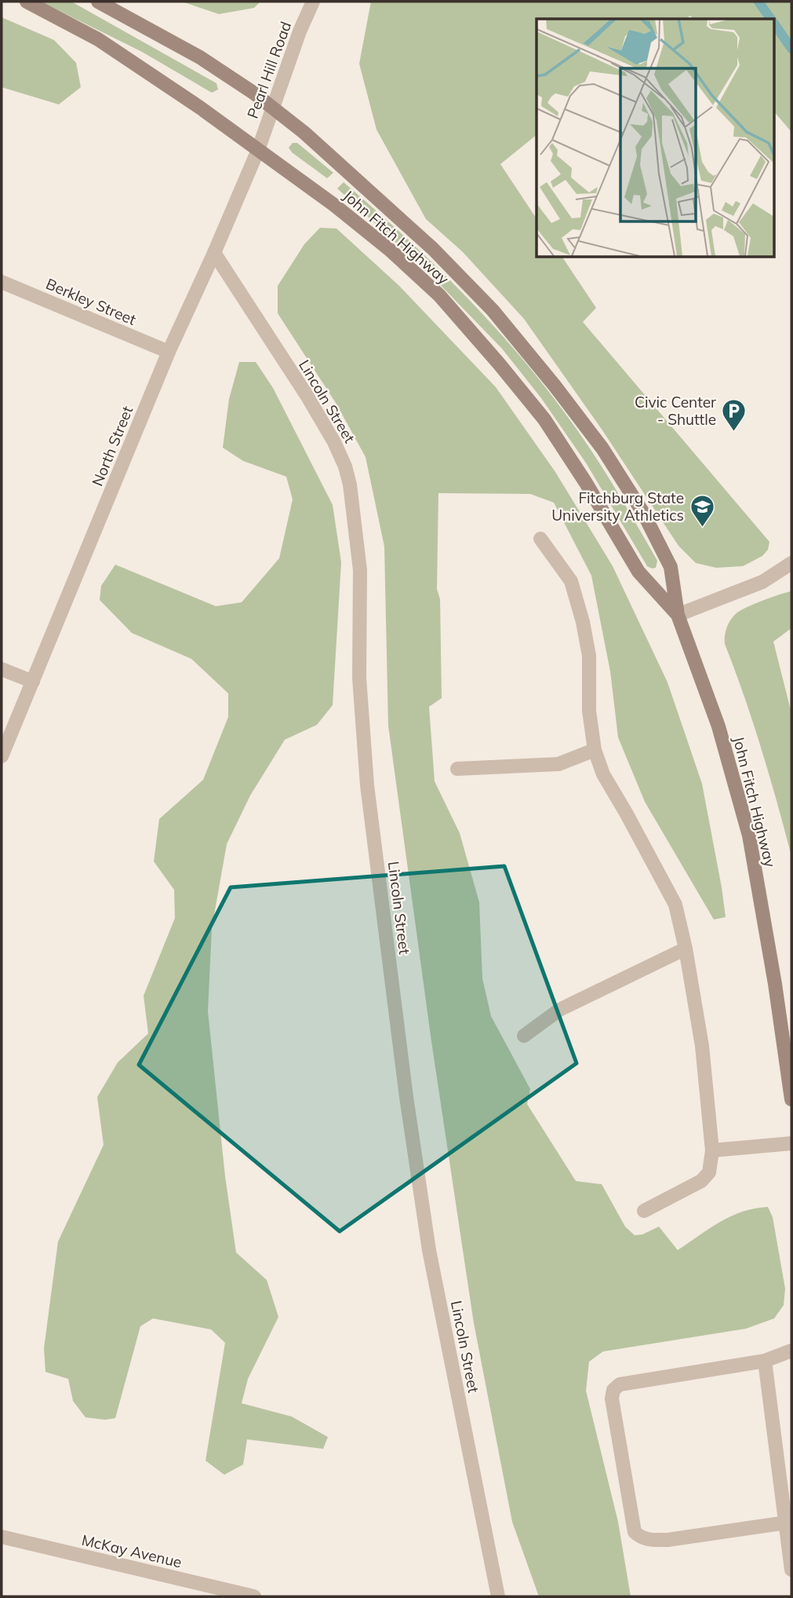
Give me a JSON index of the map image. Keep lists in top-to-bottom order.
{
  "streets": {
    "main road": ["John Fitch Highway"],
    "street": [
      "Pearl Hill Road",
      "Berkley Street",
      "Lincoln Street",
      "North Street",
      "McKay Avenue"
    ]
  },
  "crossings": [
    ["Pearl Hill Road", "John Fitch Highway"],
    ["Pearl Hill Road", "North Street"],
    ["John Fitch Highway", "North Street"],
    ["Berkley Street", "North Street"],
    ["Lincoln Street", "North Street"]
  ],
  "places": {
    "parking": ["Civic Center - Shuttle"],
    "school or university": ["Fitchburg State University Athletics"]
  }
}
